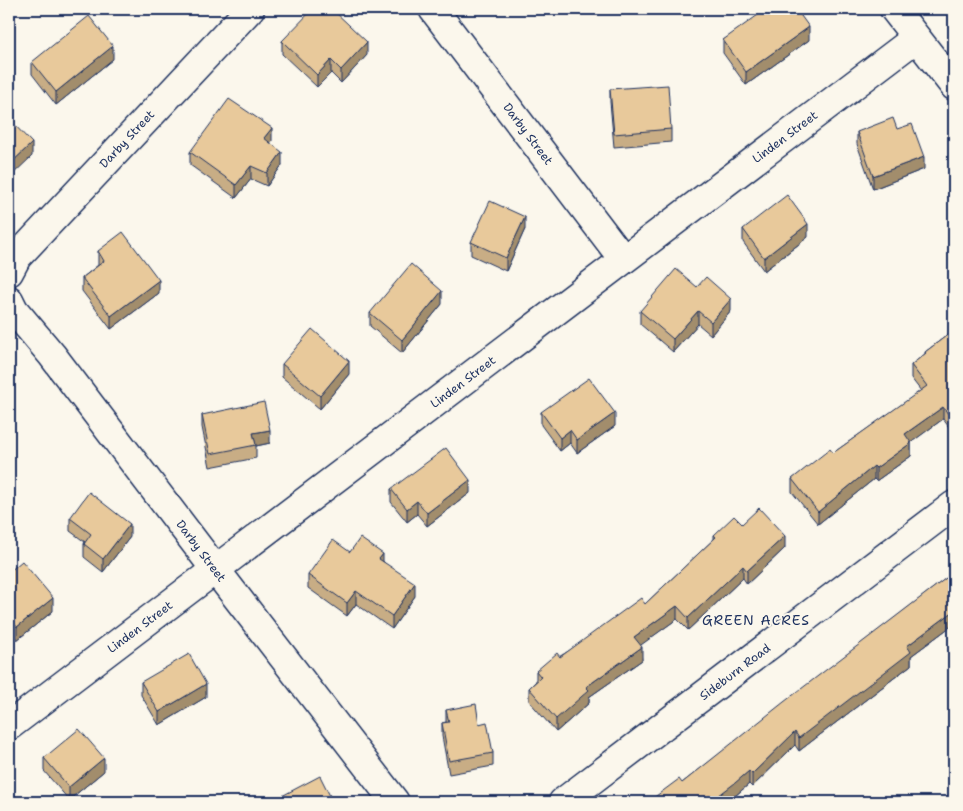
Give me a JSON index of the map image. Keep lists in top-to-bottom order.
{
  "streets": {
    "street": ["Darby Street", "Linden Street", "Sideburn Road"]
  },
  "crossings": [
    ["Darby Street", "Linden Street"]
  ],
  "districts": ["GREEN ACRES"]
}
